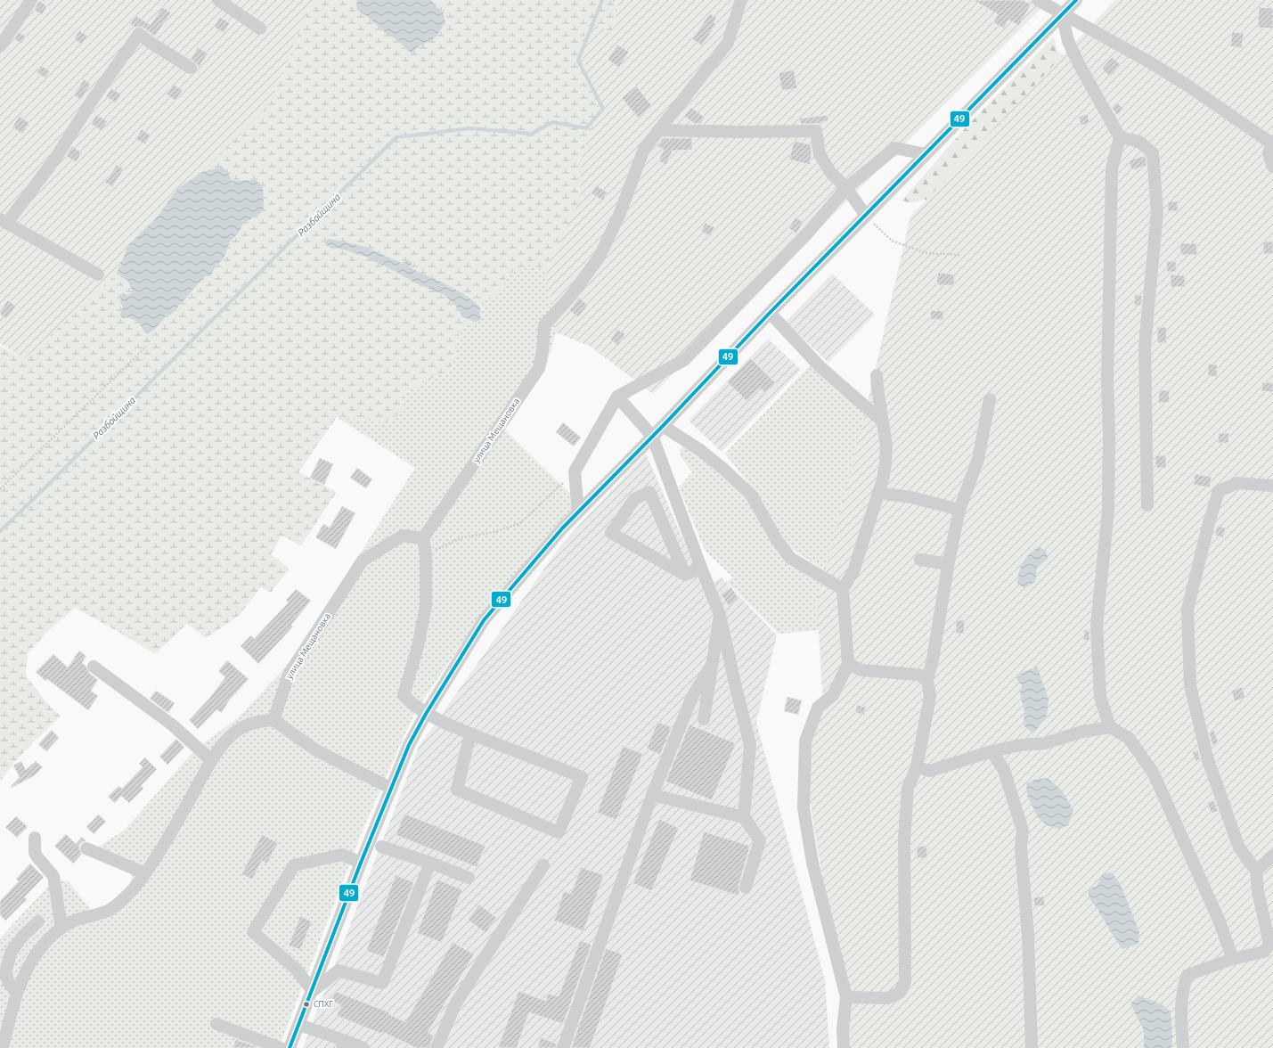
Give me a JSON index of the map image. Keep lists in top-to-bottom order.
{
  "streets": {
    "street": ["улица Мещановка"]
  },
  "water": ["Разбойщина"],
  "places": ["СПХГ"],
  "lines": ["transit line 49"]
}
